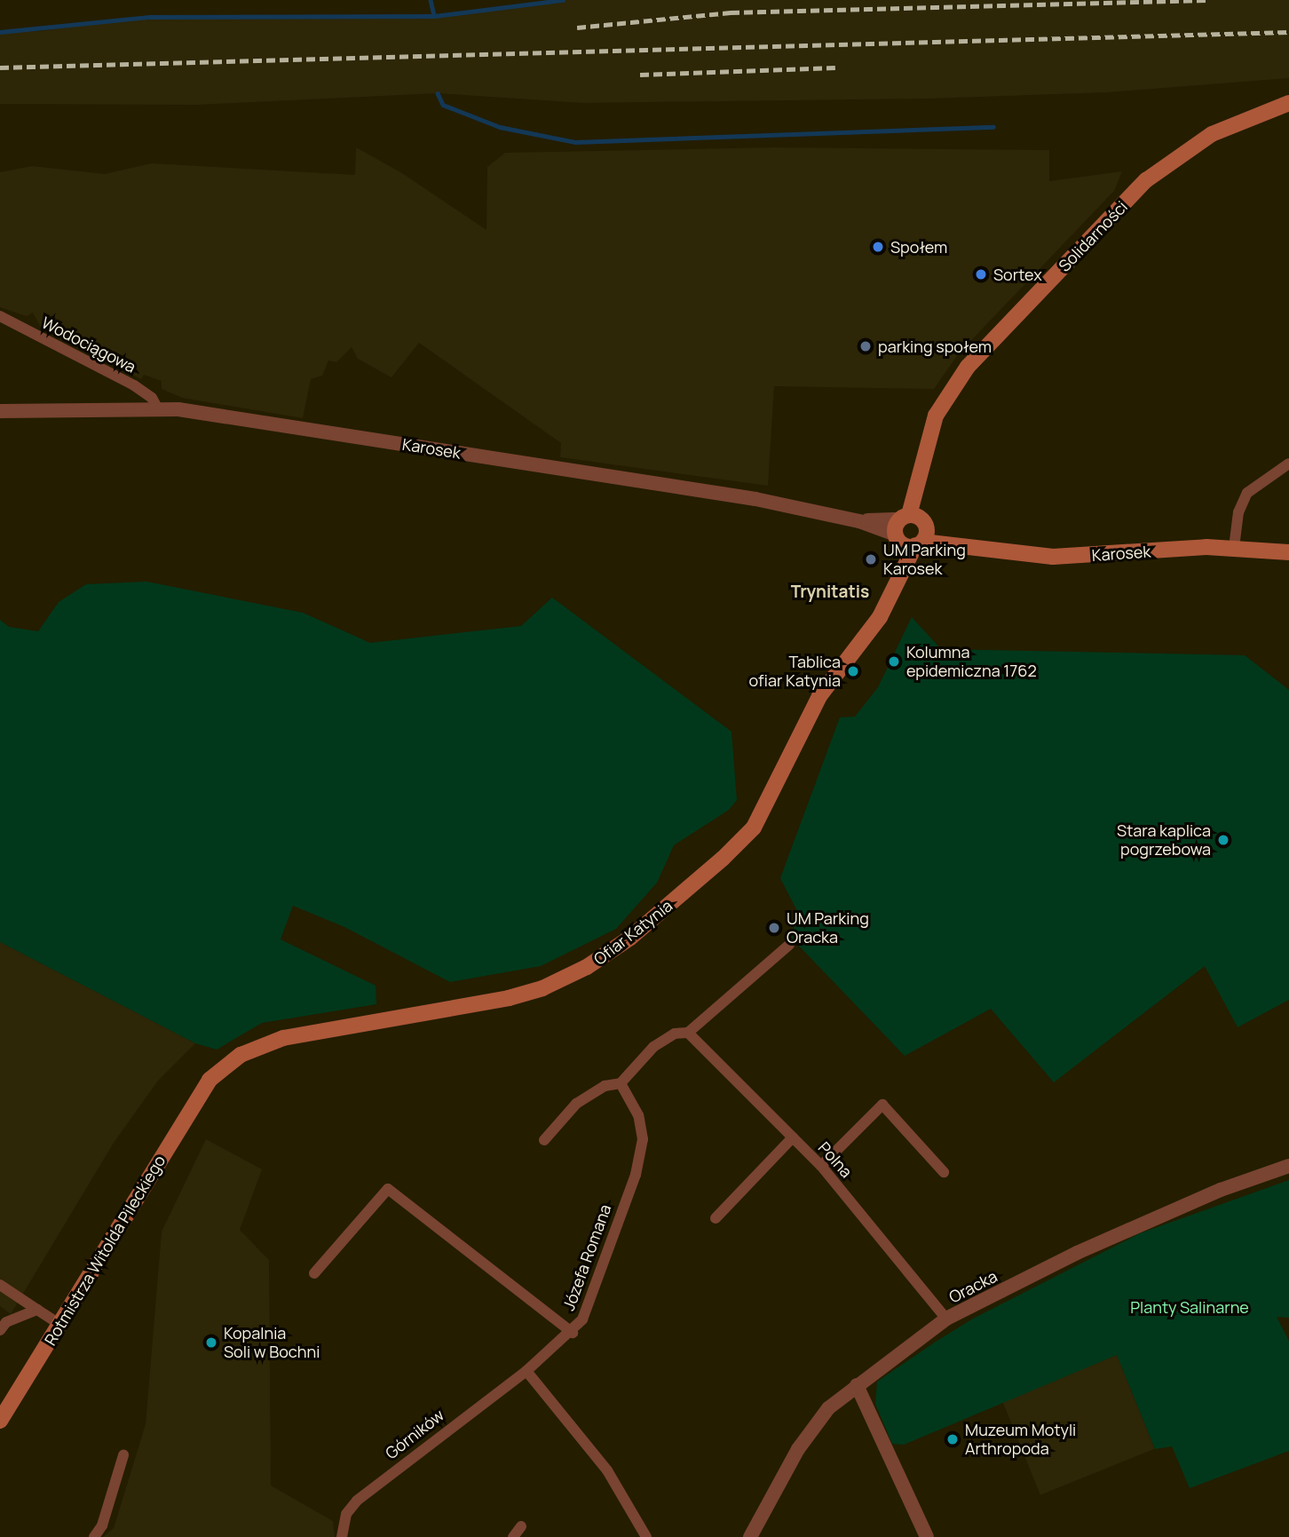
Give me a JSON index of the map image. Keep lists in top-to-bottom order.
{
  "streets": {
    "main road": [
      "Solidarności",
      "Karosek",
      "Ofiar Katynia",
      "Rotmistrza Witolda Pileckiego"
    ],
    "street": [
      "Wodociągowa",
      "Polna",
      "Józefa Romana",
      "Oracka",
      "Górników"
    ]
  },
  "crossings": [
    ["Solidarności", "Karosek"],
    ["Solidarności", "Ofiar Katynia"],
    ["Wodociągowa", "Karosek"],
    ["Karosek", "Ofiar Katynia"],
    ["Ofiar Katynia", "Rotmistrza Witolda Pileckiego"],
    ["Polna", "Oracka"],
    ["Józefa Romana", "Górników"]
  ],
  "districts": ["Trynitatis"],
  "parks": ["Planty Salinarne"],
  "places": [
    "Społem",
    "Sortex",
    "parking społem",
    "UM Parking Karosek",
    "Kolumna epidemiczna 1762",
    "Tablica ofiar Katynia",
    "Stara kaplica pogrzebowa",
    "UM Parking Oracka",
    "Kopalnia Soli w Bochni",
    "Muzeum Motyli Arthropoda"
  ]
}
